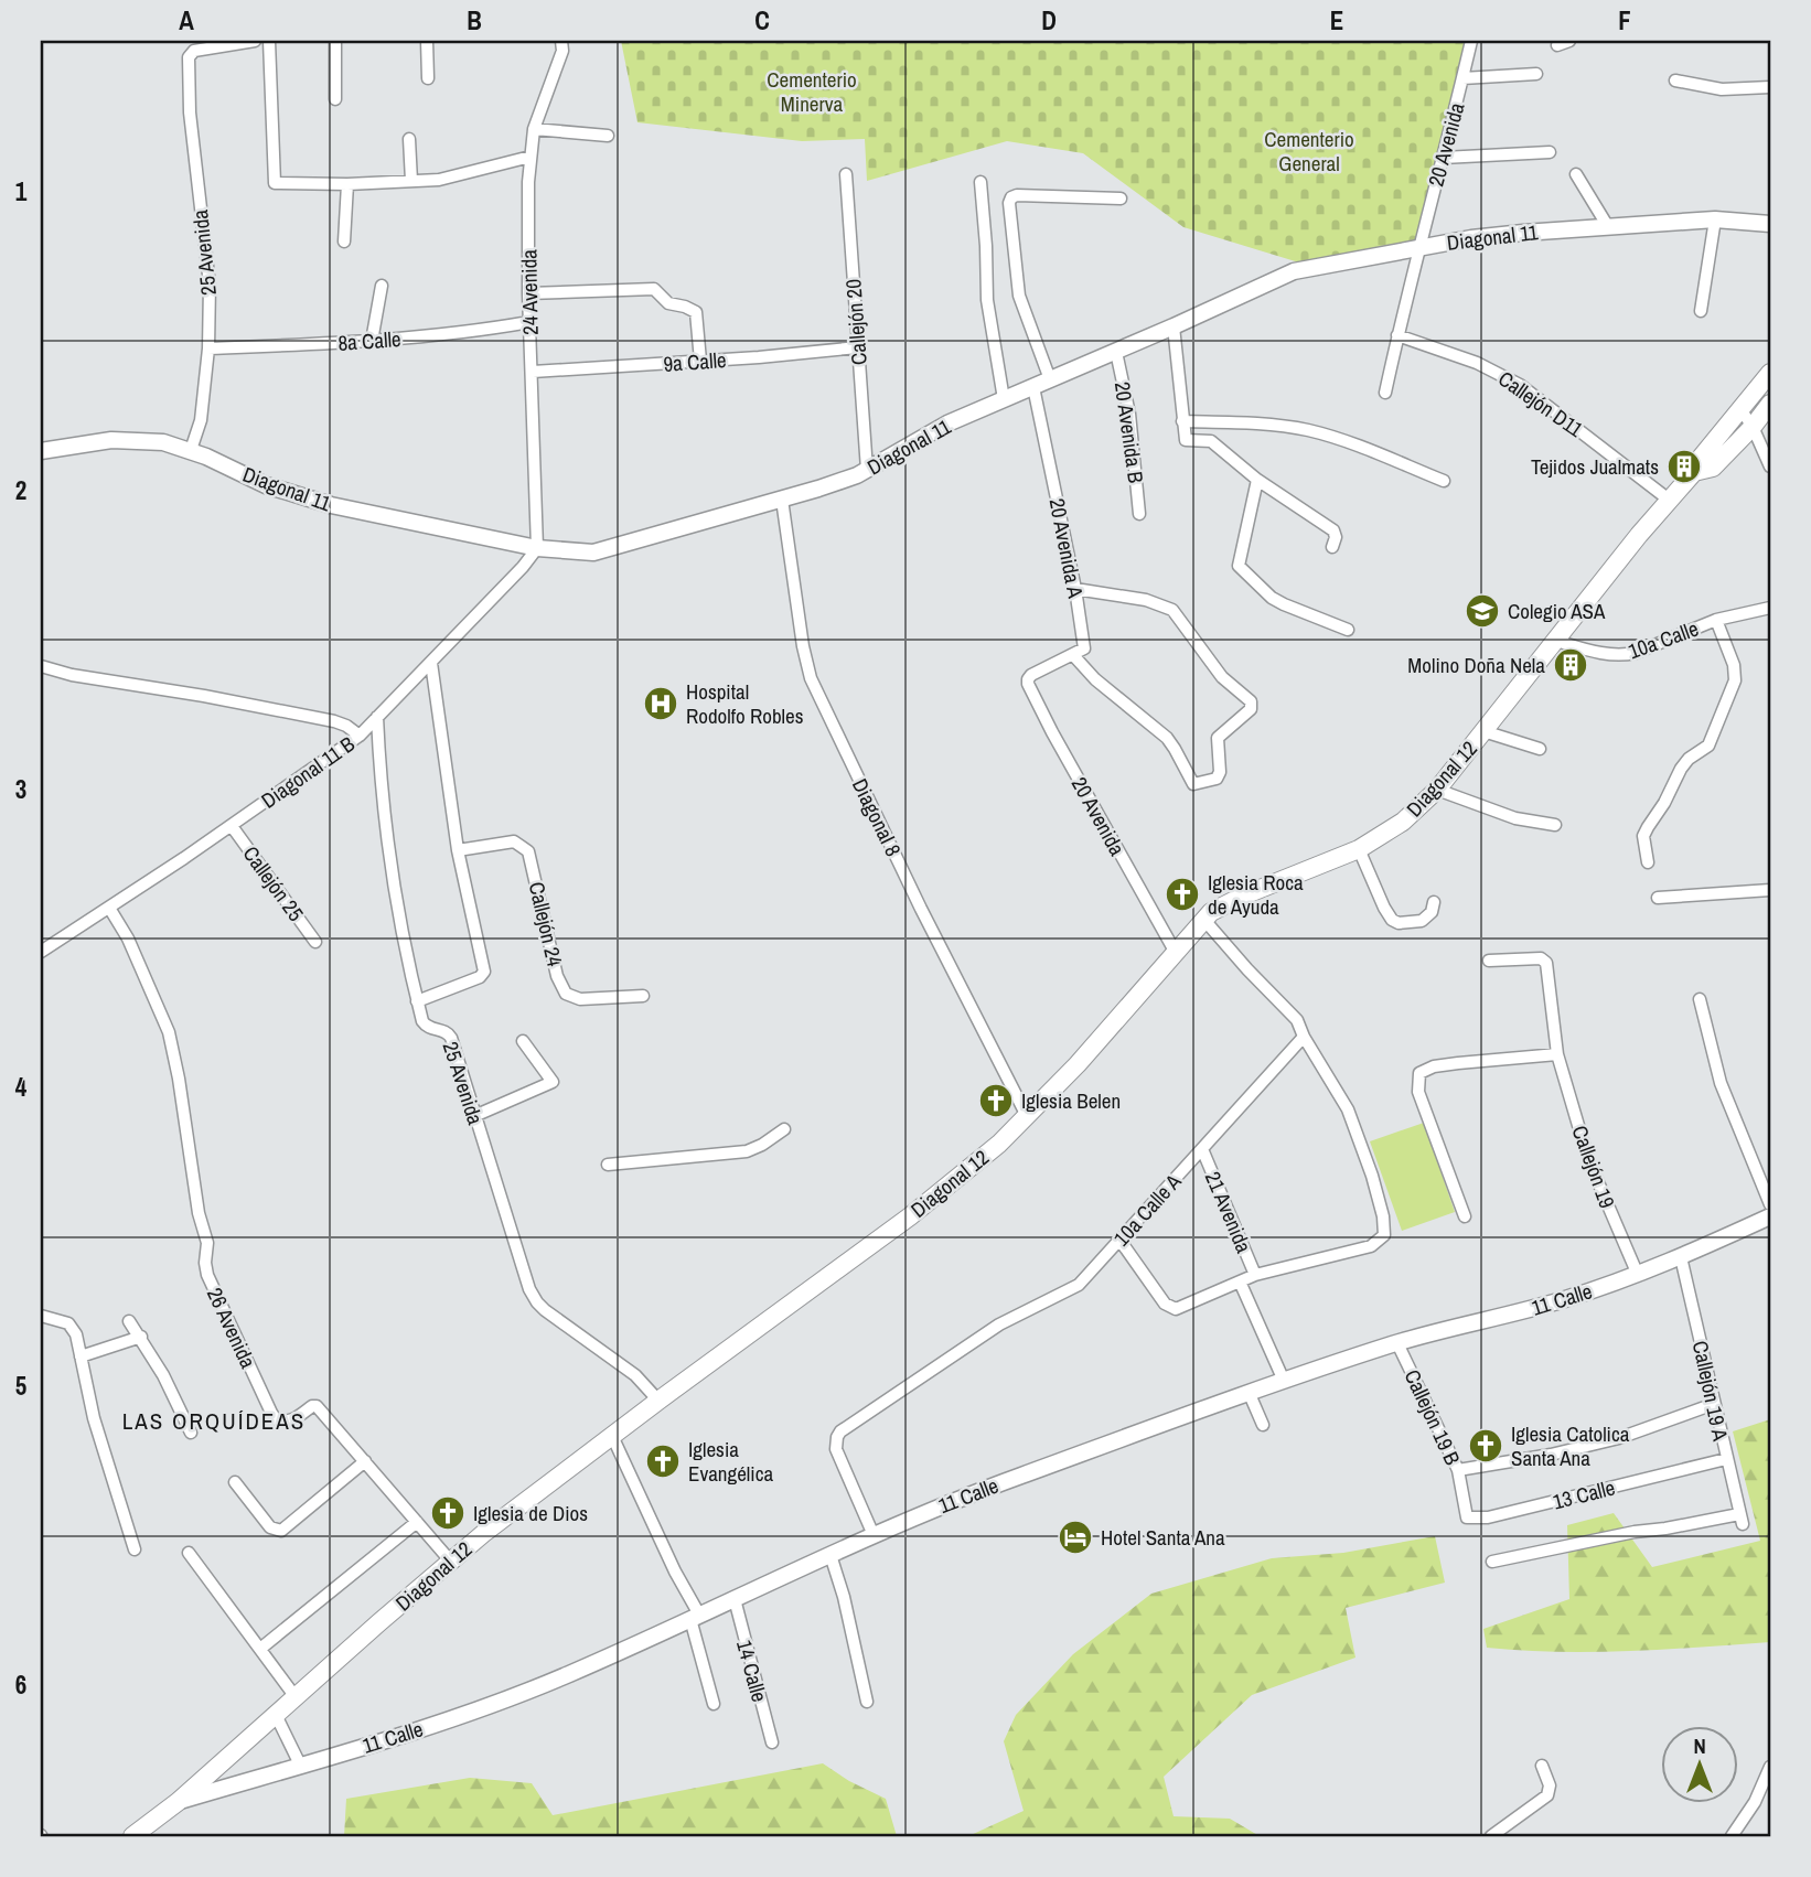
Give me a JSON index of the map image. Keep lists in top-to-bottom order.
{
  "streets": {
    "main road": ["Diagonal 12"],
    "street": [
      "20 Avenida",
      "Diagonal 11",
      "25 Avenida",
      "24 Avenida",
      "Callejón 20",
      "8a Calle",
      "9a Calle",
      "Callejón D11",
      "20 Avenida B",
      "20 Avenida A",
      "10a Calle",
      "Diagonal 11 B",
      "Diagonal 8",
      "Callejón 25",
      "Callejón 24",
      "Callejón 19",
      "10a Calle A",
      "21 Avenida",
      "11 Calle",
      "26 Avenida",
      "Callejón 19 A",
      "Callejón 19 B",
      "13 Calle",
      "14 Calle"
    ]
  },
  "crossings": [
    ["20 Avenida", "Diagonal 11"],
    ["20 Avenida", "Callejón D11"],
    ["20 Avenida", "20 Avenida A"],
    ["20 Avenida", "Diagonal 12"],
    ["Diagonal 11", "25 Avenida"],
    ["Diagonal 11", "24 Avenida"],
    ["Diagonal 11", "Callejón 20"],
    ["Diagonal 11", "20 Avenida B"],
    ["Diagonal 11", "20 Avenida A"],
    ["Diagonal 11", "Diagonal 11 B"],
    ["Diagonal 11", "Diagonal 8"],
    ["25 Avenida", "8a Calle"],
    ["25 Avenida", "Diagonal 11 B"],
    ["25 Avenida", "Diagonal 12"],
    ["24 Avenida", "8a Calle"],
    ["24 Avenida", "9a Calle"],
    ["24 Avenida", "Diagonal 11 B"],
    ["Callejón 20", "9a Calle"],
    ["Callejón D11", "Diagonal 12"],
    ["10a Calle", "Diagonal 12"],
    ["Diagonal 11 B", "Callejón 25"],
    ["Diagonal 11 B", "26 Avenida"],
    ["Diagonal 12", "Diagonal 8"],
    ["Diagonal 12", "11 Calle"],
    ["Diagonal 12", "26 Avenida"],
    ["Callejón 19", "11 Calle"],
    ["10a Calle A", "21 Avenida"],
    ["10a Calle A", "11 Calle"],
    ["21 Avenida", "11 Calle"],
    ["11 Calle", "Callejón 19 A"],
    ["11 Calle", "Callejón 19 B"],
    ["11 Calle", "14 Calle"],
    ["Callejón 19 A", "13 Calle"],
    ["Callejón 19 B", "13 Calle"]
  ],
  "districts": ["LAS ORQUÍDEAS"],
  "parks": ["Cementerio Minerva", "Cementerio General"],
  "places": {
    "building": ["Tejidos Jualmats", "Molino Doña Nela"],
    "school or university": ["Colegio ASA"],
    "hospital": ["Hospital Rodolfo Robles"],
    "church": [
      "Iglesia Roca de Ayuda",
      "Iglesia Belen",
      "Iglesia Catolica Santa Ana",
      "Iglesia Evangélica",
      "Iglesia de Dios"
    ],
    "hotel": ["Hotel Santa Ana"]
  },
  "north": "top",
  "grid": {
    "columns": [
      "A",
      "B",
      "C",
      "D",
      "E",
      "F"
    ],
    "rows": [
      "1",
      "2",
      "3",
      "4",
      "5",
      "6"
    ]
  }
}
